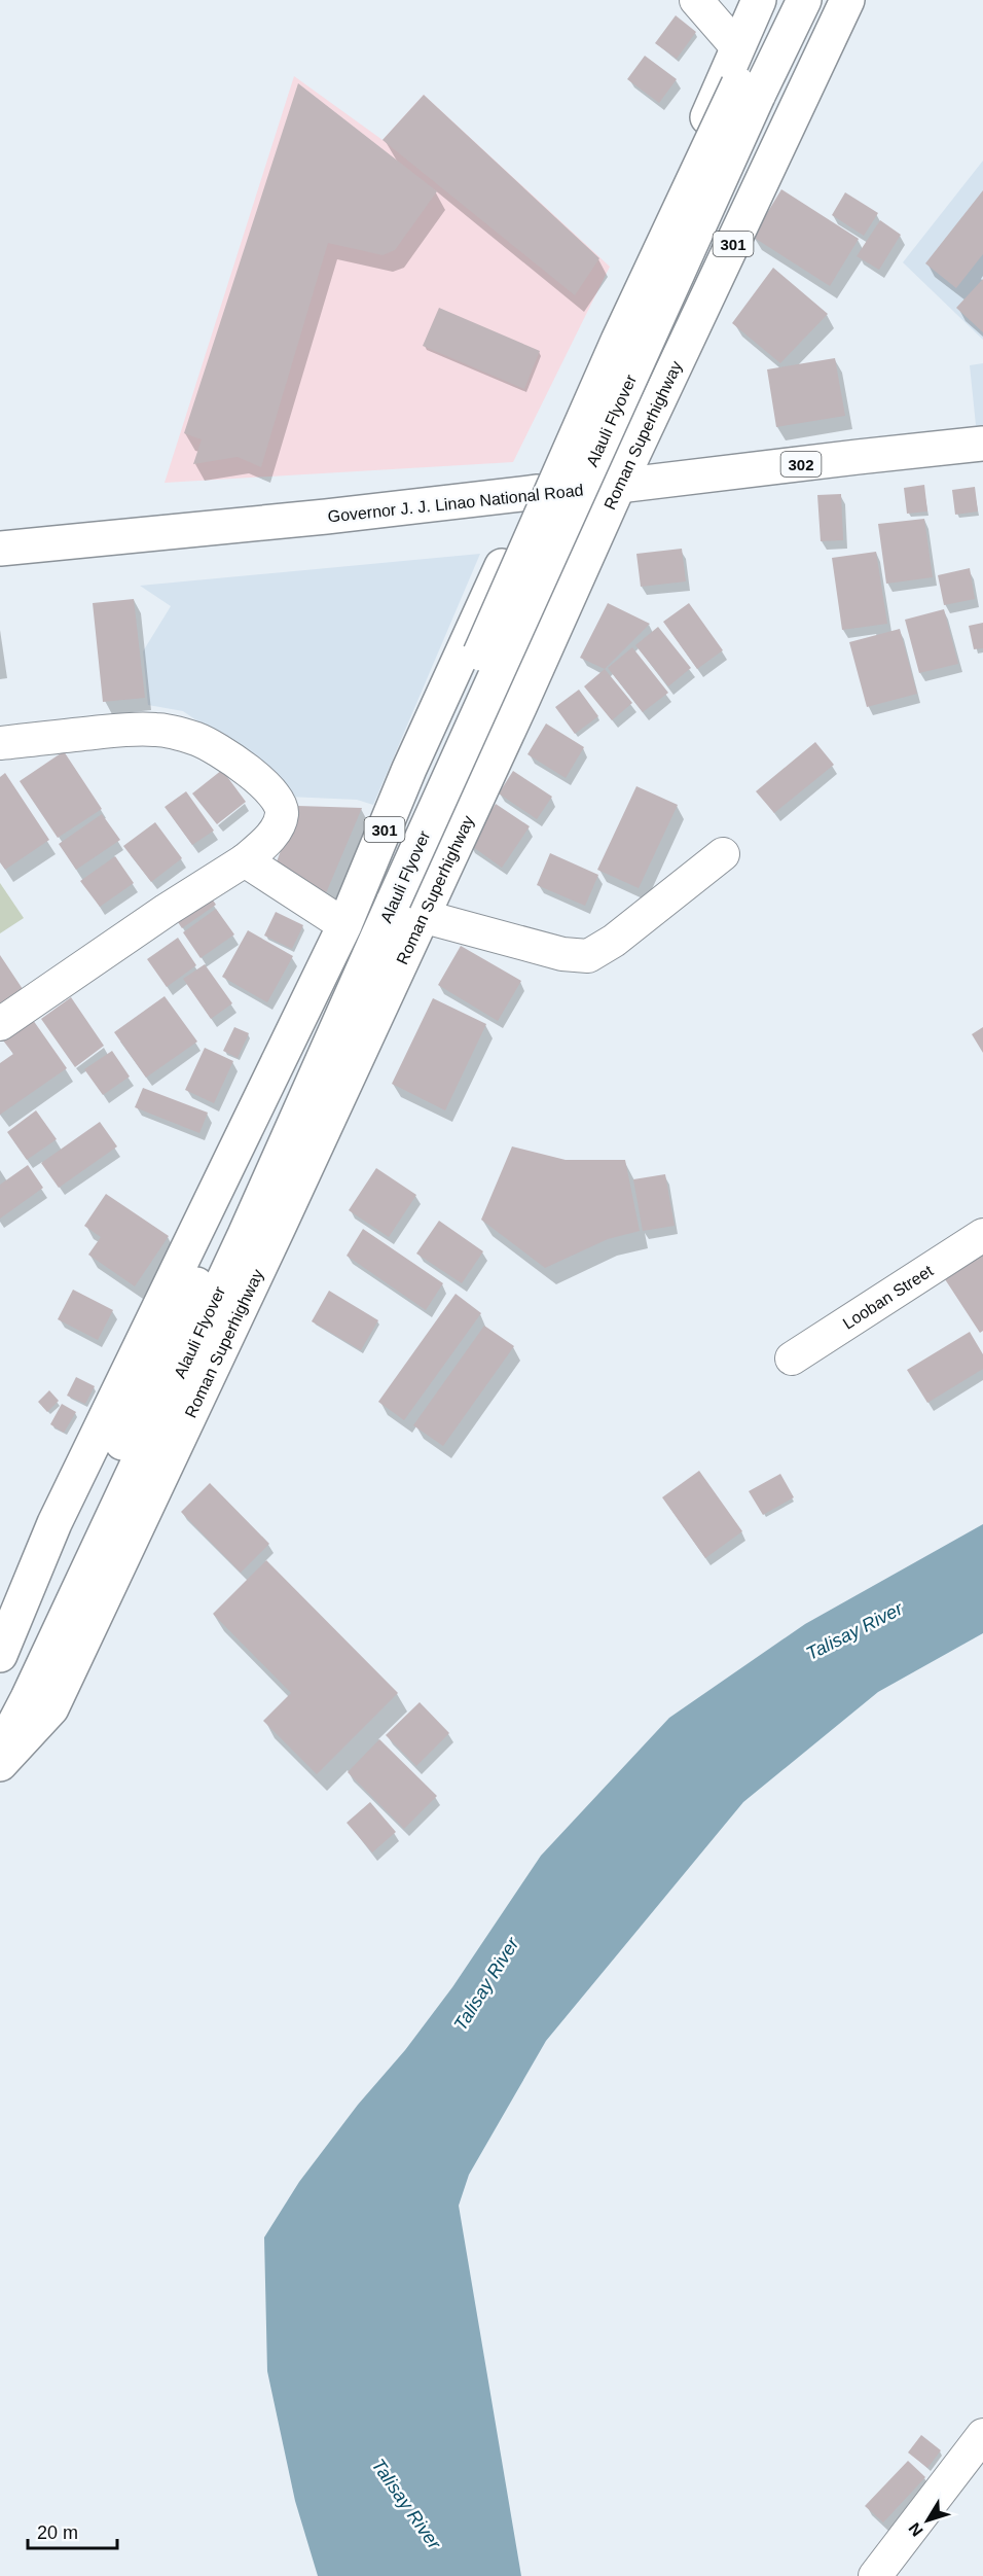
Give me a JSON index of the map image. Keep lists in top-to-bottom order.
{
  "streets": {
    "main road": [
      "301",
      "Alauli Flyover",
      "Roman Superhighway",
      "302",
      "Governor J. J. Linao National Road"
    ],
    "street": ["Looban Street"]
  },
  "crossings": [
    ["301", "Governor J. J. Linao National Road"],
    ["Alauli Flyover", "Roman Superhighway"],
    ["Roman Superhighway", "Governor J. J. Linao National Road"]
  ],
  "water": ["Talisay River"],
  "scale_bar": "20 m",
  "north": "bottom left"
}
